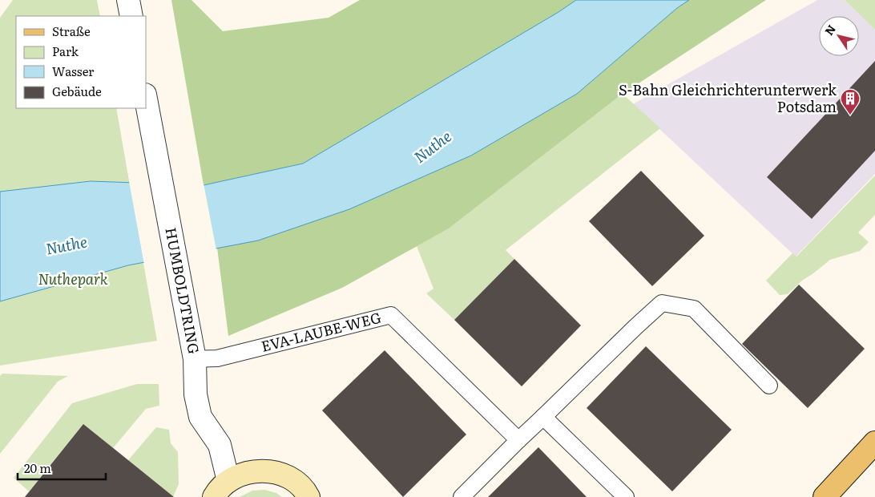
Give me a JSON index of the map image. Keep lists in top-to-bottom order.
{
  "streets": {
    "street": ["HUMBOLDTRING"],
    "lane": ["EVA-LAUBE-WEG"]
  },
  "crossings": [
    ["HUMBOLDTRING", "EVA-LAUBE-WEG"]
  ],
  "water": ["Nuthe"],
  "parks": ["Nuthepark"],
  "places": {
    "building": ["S-Bahn Gleichrichterunterwerk Potsdam"]
  },
  "legend": [
    "Straße",
    "Park",
    "Wasser",
    "Gebäude"
  ],
  "scale_bar": "20 m",
  "north": "top left"
}
